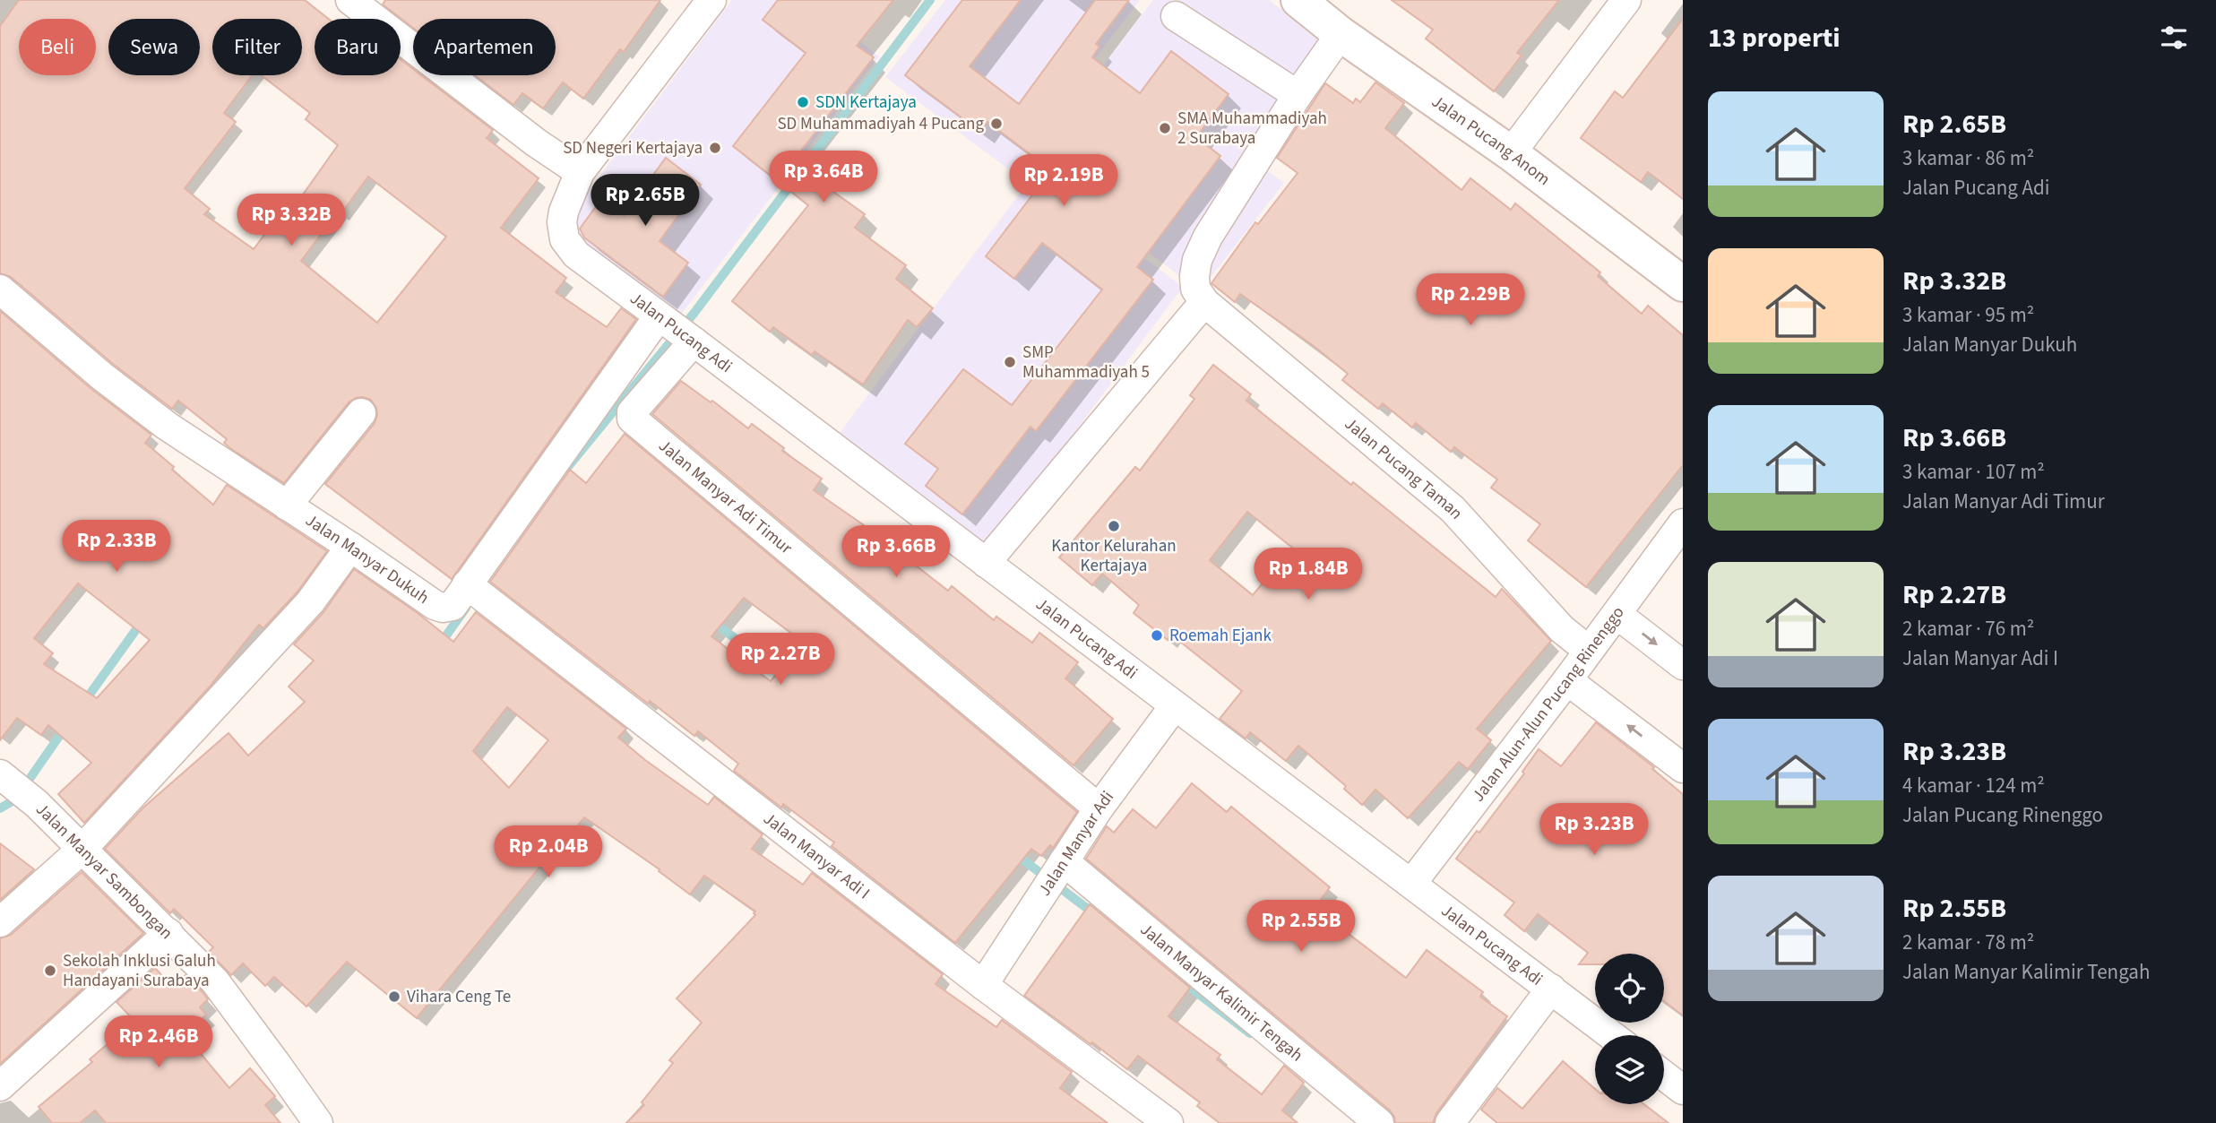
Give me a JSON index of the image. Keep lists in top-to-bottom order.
{
  "streets": {
    "street": [
      "Jalan Pucang Anom",
      "Jalan Pucang Adi",
      "Jalan Pucang Taman",
      "Jalan Manyar Adi Timur",
      "Jalan Manyar Dukuh",
      "Jalan Alun-Alun Pucang Rinenggo",
      "Jalan Manyar Adi",
      "Jalan Manyar Adi I",
      "Jalan Manyar Sambongan",
      "Jalan Manyar Kalimir Tengah"
    ]
  },
  "crossings": [
    ["Jalan Pucang Adi", "Jalan Manyar Adi Timur"],
    ["Jalan Pucang Adi", "Jalan Manyar Dukuh"],
    ["Jalan Pucang Adi", "Jalan Alun-Alun Pucang Rinenggo"],
    ["Jalan Pucang Adi", "Jalan Manyar Adi"],
    ["Jalan Pucang Taman", "Jalan Alun-Alun Pucang Rinenggo"],
    ["Jalan Manyar Adi Timur", "Jalan Manyar Dukuh"],
    ["Jalan Manyar Adi Timur", "Jalan Manyar Adi"],
    ["Jalan Manyar Dukuh", "Jalan Manyar Adi I"],
    ["Jalan Manyar Adi", "Jalan Manyar Adi I"],
    ["Jalan Manyar Adi", "Jalan Manyar Kalimir Tengah"]
  ],
  "places": [
    "SDN Kertajaya",
    "SD Muhammadiyah 4 Pucang",
    "SMA Muhammadiyah 2 Surabaya",
    "SD Negeri Kertajaya",
    "SMP Muhammadiyah 5",
    "Kantor Kelurahan Kertajaya",
    "Roemah Ejank",
    "Sekolah Inklusi Galuh Handayani Surabaya",
    "Vihara Ceng Te"
  ],
  "page": {
    "heading": "13 properti",
    "chip": [
      "Beli",
      "Sewa",
      "Filter",
      "Baru",
      "Apartemen"
    ],
    "list": [
      {
        "name": "Rp 2.65B",
        "note": "3 kamar · 86 m² · Jalan Pucang Adi"
      },
      {
        "name": "Rp 3.32B",
        "note": "3 kamar · 95 m² · Jalan Manyar Dukuh"
      },
      {
        "name": "Rp 3.66B",
        "note": "3 kamar · 107 m² · Jalan Manyar Adi Timur"
      },
      {
        "name": "Rp 2.27B",
        "note": "2 kamar · 76 m² · Jalan Manyar Adi I"
      },
      {
        "name": "Rp 3.23B",
        "note": "4 kamar · 124 m² · Jalan Pucang Rinenggo"
      },
      {
        "name": "Rp 2.55B",
        "note": "2 kamar · 78 m² · Jalan Manyar Kalimir Tengah"
      }
    ],
    "price": [
      "Rp 3.64B",
      "Rp 2.19B",
      "Rp 2.65B",
      "Rp 3.32B",
      "Rp 2.29B",
      "Rp 2.33B",
      "Rp 3.66B",
      "Rp 1.84B",
      "Rp 2.27B",
      "Rp 3.23B",
      "Rp 2.04B",
      "Rp 2.55B",
      "Rp 2.46B"
    ]
  }
}
